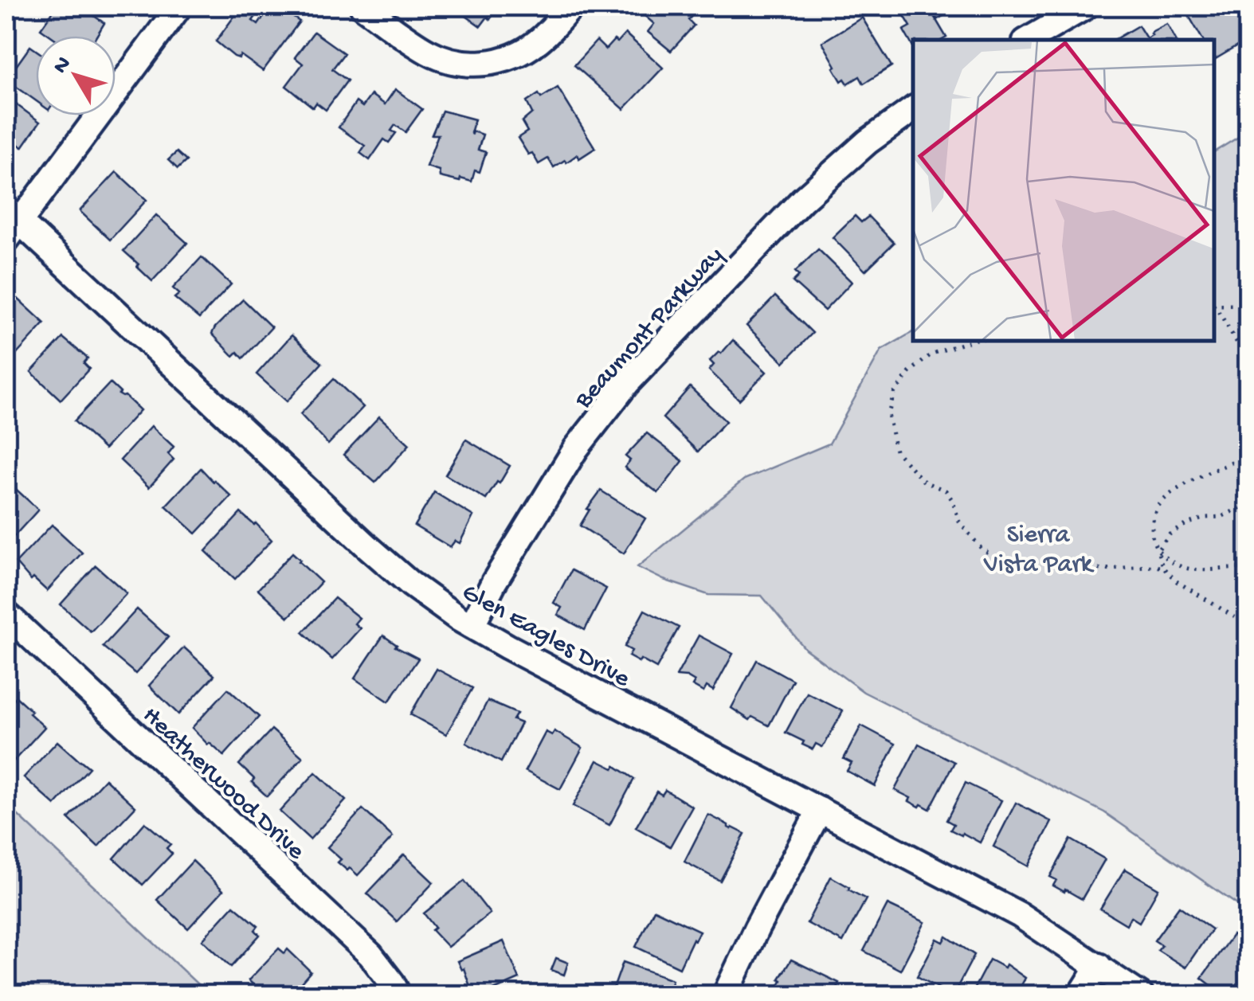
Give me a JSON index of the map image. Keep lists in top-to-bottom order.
{
  "streets": {
    "street": ["Beaumont Parkway", "Glen Eagles Drive", "Heatherwood Drive"]
  },
  "crossings": [
    ["Beaumont Parkway", "Glen Eagles Drive"]
  ],
  "parks": ["Sierra Vista Park"],
  "north": "top left"
}
